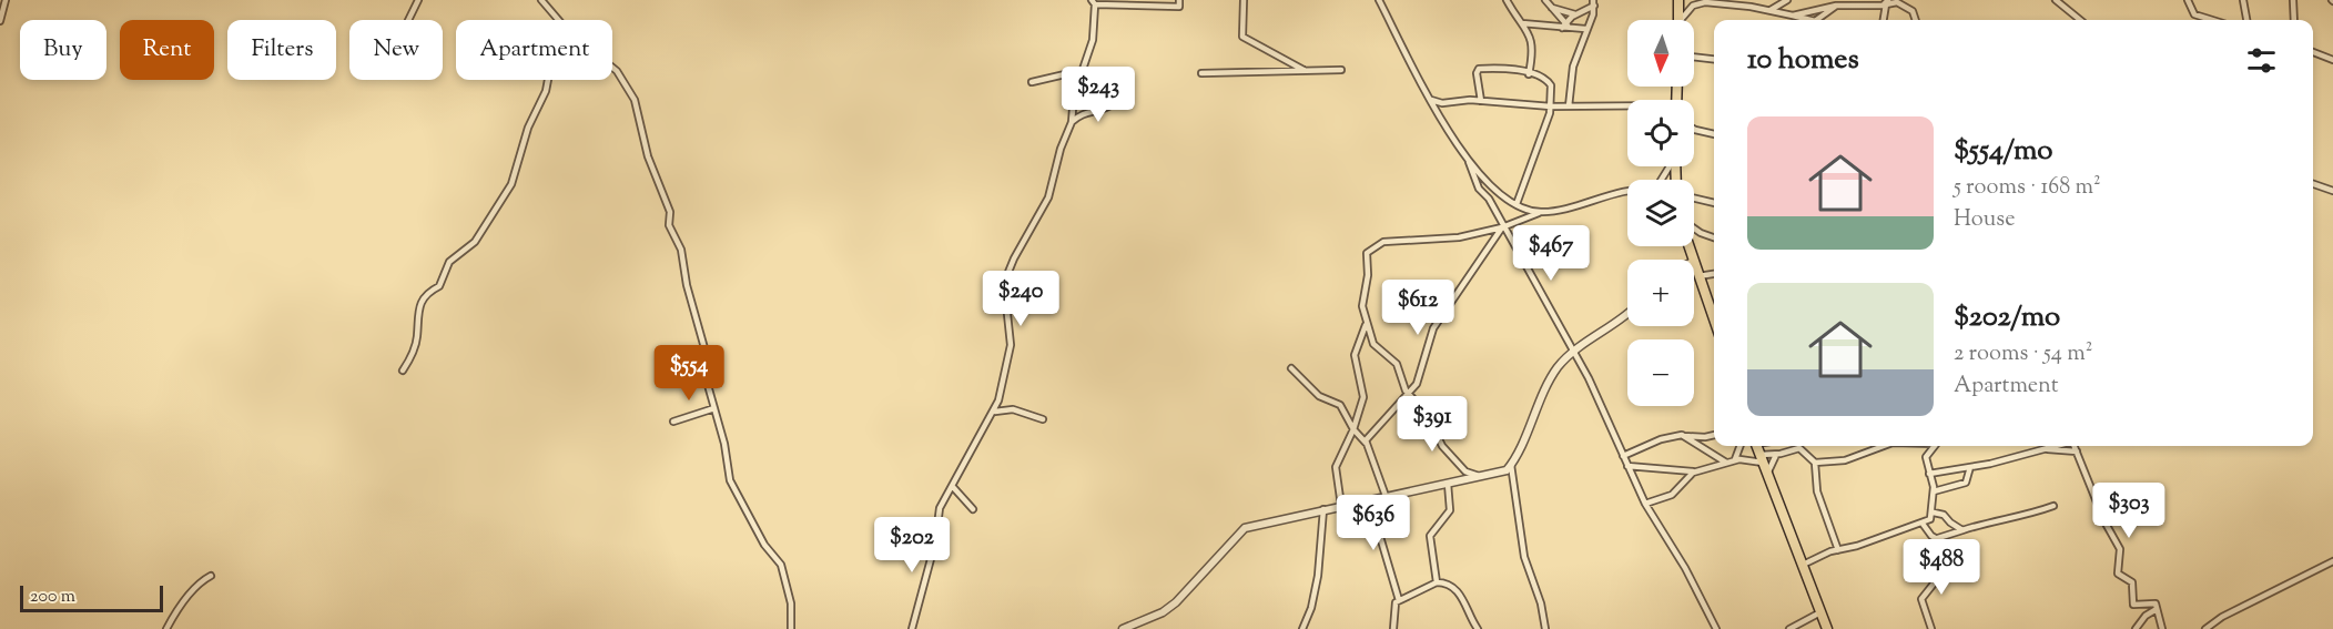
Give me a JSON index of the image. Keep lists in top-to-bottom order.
{
  "scale_bar": "200 m",
  "north": "bottom",
  "page": {
    "map_buttons": ["+", "−"],
    "chip": [
      "Buy",
      "Rent",
      "Filters",
      "New",
      "Apartment"
    ],
    "heading": "10 homes",
    "price": [
      "$243",
      "$467",
      "$240",
      "$612",
      "$554",
      "$391",
      "$303",
      "$636",
      "$202",
      "$488"
    ],
    "list": [
      {
        "name": "$554/mo",
        "note": "5 rooms · 168 m² · House"
      },
      {
        "name": "$202/mo",
        "note": "2 rooms · 54 m² · Apartment"
      }
    ],
    "scale": "200 m"
  }
}
